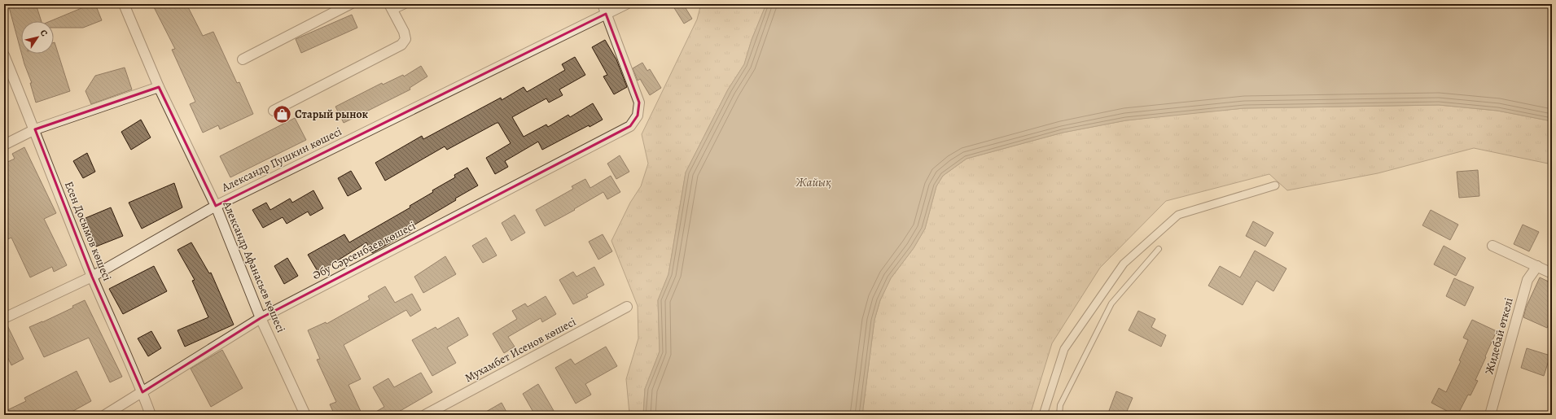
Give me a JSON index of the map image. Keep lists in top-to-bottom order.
{
  "streets": {
    "street": [
      "Александр Пушкин көшесі",
      "Есен Досымов көшесі",
      "Әбу Сәрсенбаев көшесі",
      "Александр Афанасьев көшесі",
      "Жидебай өткелі",
      "Мухамбет Исенов көшесі"
    ]
  },
  "crossings": [
    ["Александр Пушкин көшесі", "Есен Досымов көшесі"],
    ["Александр Пушкин көшесі", "Әбу Сәрсенбаев көшесі"],
    ["Александр Пушкин көшесі", "Александр Афанасьев көшесі"],
    ["Есен Досымов көшесі", "Әбу Сәрсенбаев көшесі"],
    ["Әбу Сәрсенбаев көшесі", "Александр Афанасьев көшесі"]
  ],
  "water": ["Жайық"],
  "places": {
    "shop": ["Старый рынок"]
  },
  "north": "top right"
}
